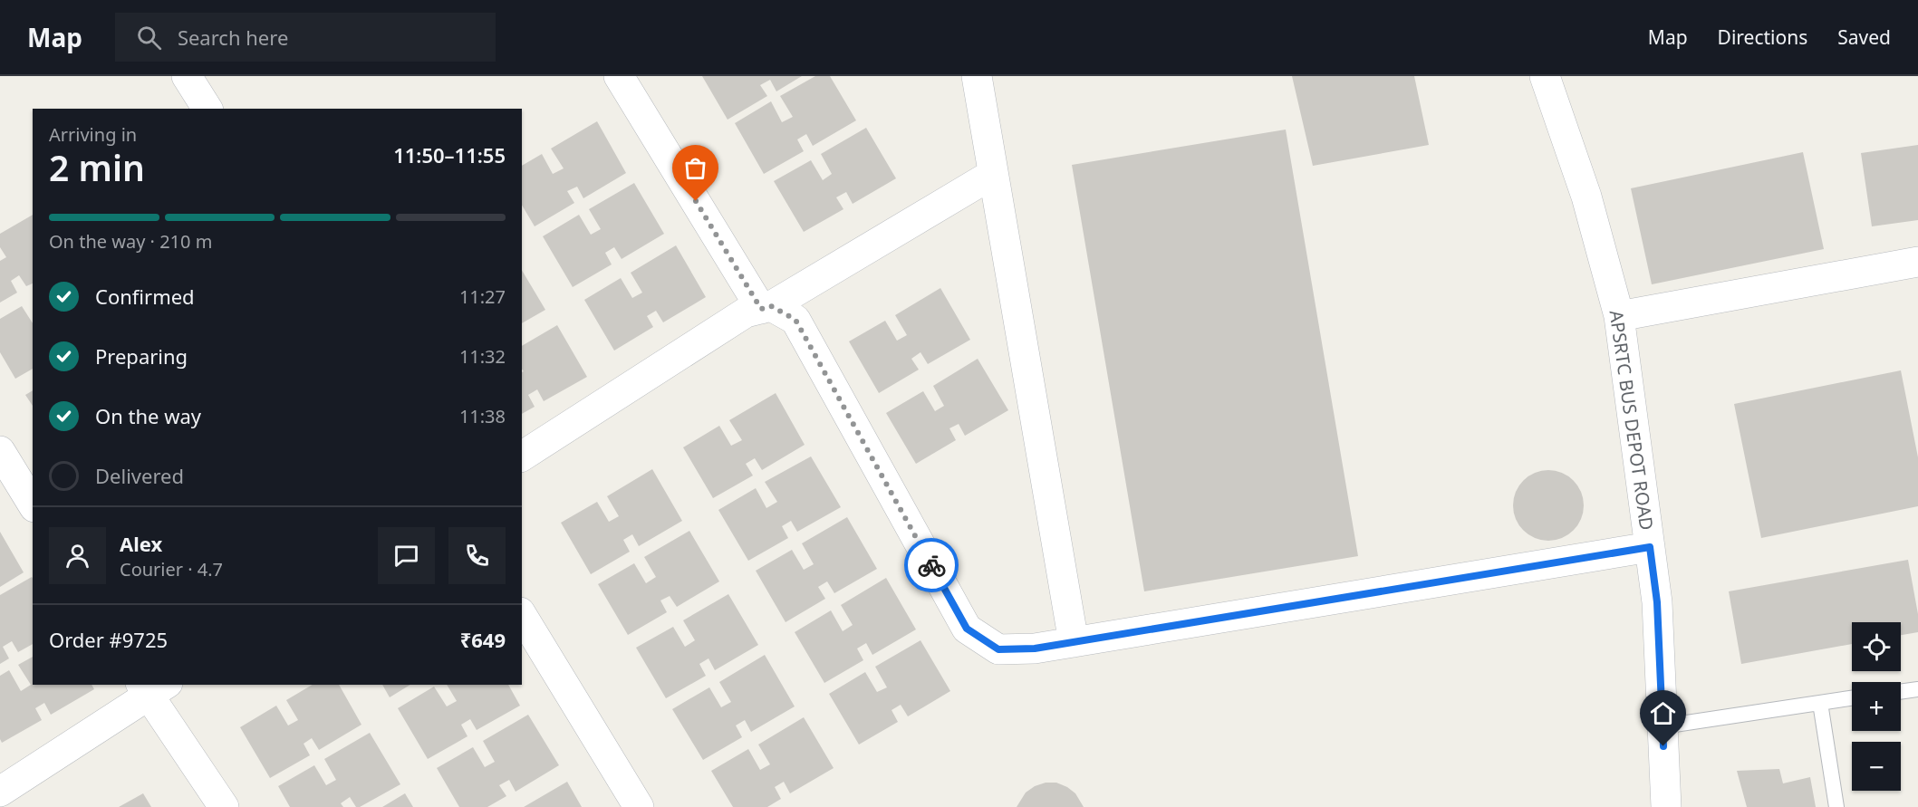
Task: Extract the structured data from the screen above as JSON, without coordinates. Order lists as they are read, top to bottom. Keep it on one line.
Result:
{"streets":{"street":["APSRTC BUS DEPOT ROAD"]},"page":{"header":"Map","search":"Search here","nav":["Map","Directions","Saved"],"heading":["2 min","Arriving in","11:50–11:55"],"panel":["Alex","Courier · 4.7","Order #9725","₹649"],"bar":"On the way · 210 m","list":[["Confirmed","11:27"],["Preparing","11:32"],["On the way","11:38"],"Delivered"],"map_buttons":["+","−"]}}
